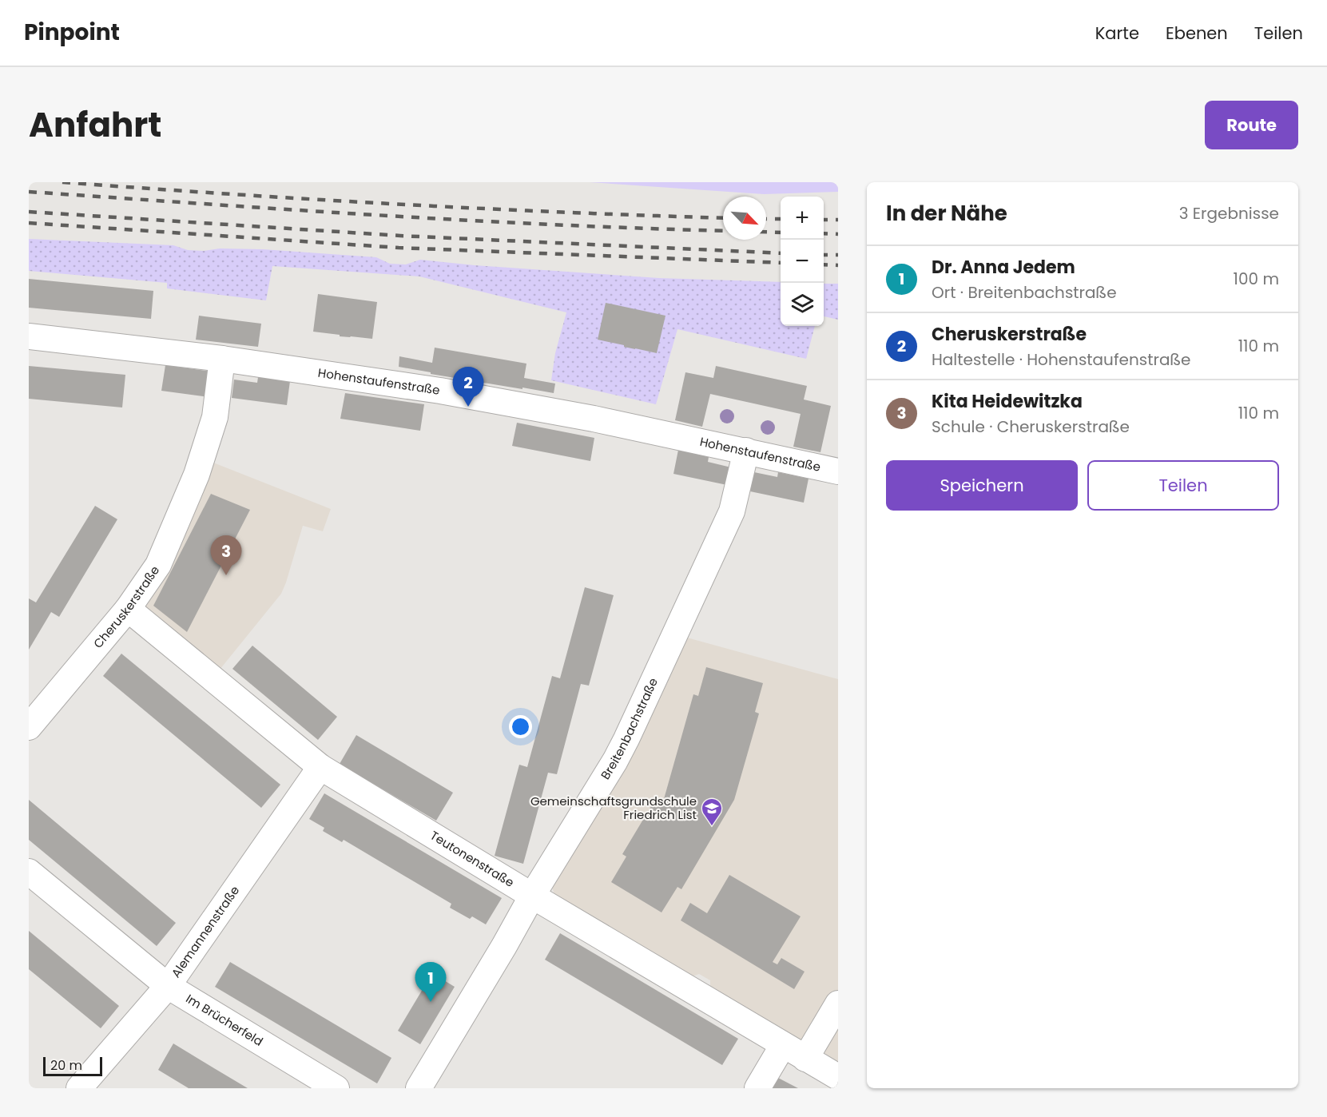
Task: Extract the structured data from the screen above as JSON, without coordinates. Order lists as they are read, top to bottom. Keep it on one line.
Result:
{"streets":{"street":["Hohenstaufenstraße","Cheruskerstraße","Breitenbachstraße","Teutonenstraße","Alemannenstraße","Im Brücherfeld"]},"crossings":[["Hohenstaufenstraße","Cheruskerstraße"],["Hohenstaufenstraße","Breitenbachstraße"],["Cheruskerstraße","Teutonenstraße"],["Breitenbachstraße","Teutonenstraße"],["Teutonenstraße","Alemannenstraße"],["Alemannenstraße","Im Brücherfeld"]],"places":{"school or university":["Gemeinschaftsgrundschule Friedrich List"]},"scale_bar":"20 m","north":"bottom right","page":{"header":"Pinpoint","nav":["Karte","Ebenen","Teilen"],"title":"Anfahrt","buttons":["Route",["Speichern","Teilen"]],"heading":["In der Nähe","3 Ergebnisse"],"map_buttons":["+","−"],"list":[{"mark":"1","name":"Dr. Anna Jedem","note":"Ort · Breitenbachstraße","value":"100 m"},{"mark":"2","name":"Cheruskerstraße","note":"Haltestelle · Hohenstaufenstraße","value":"110 m"},{"mark":"3","name":"Kita Heidewitzka","note":"Schule · Cheruskerstraße","value":"110 m"}],"pins":["2","3","1"],"scale":"20 m"}}
